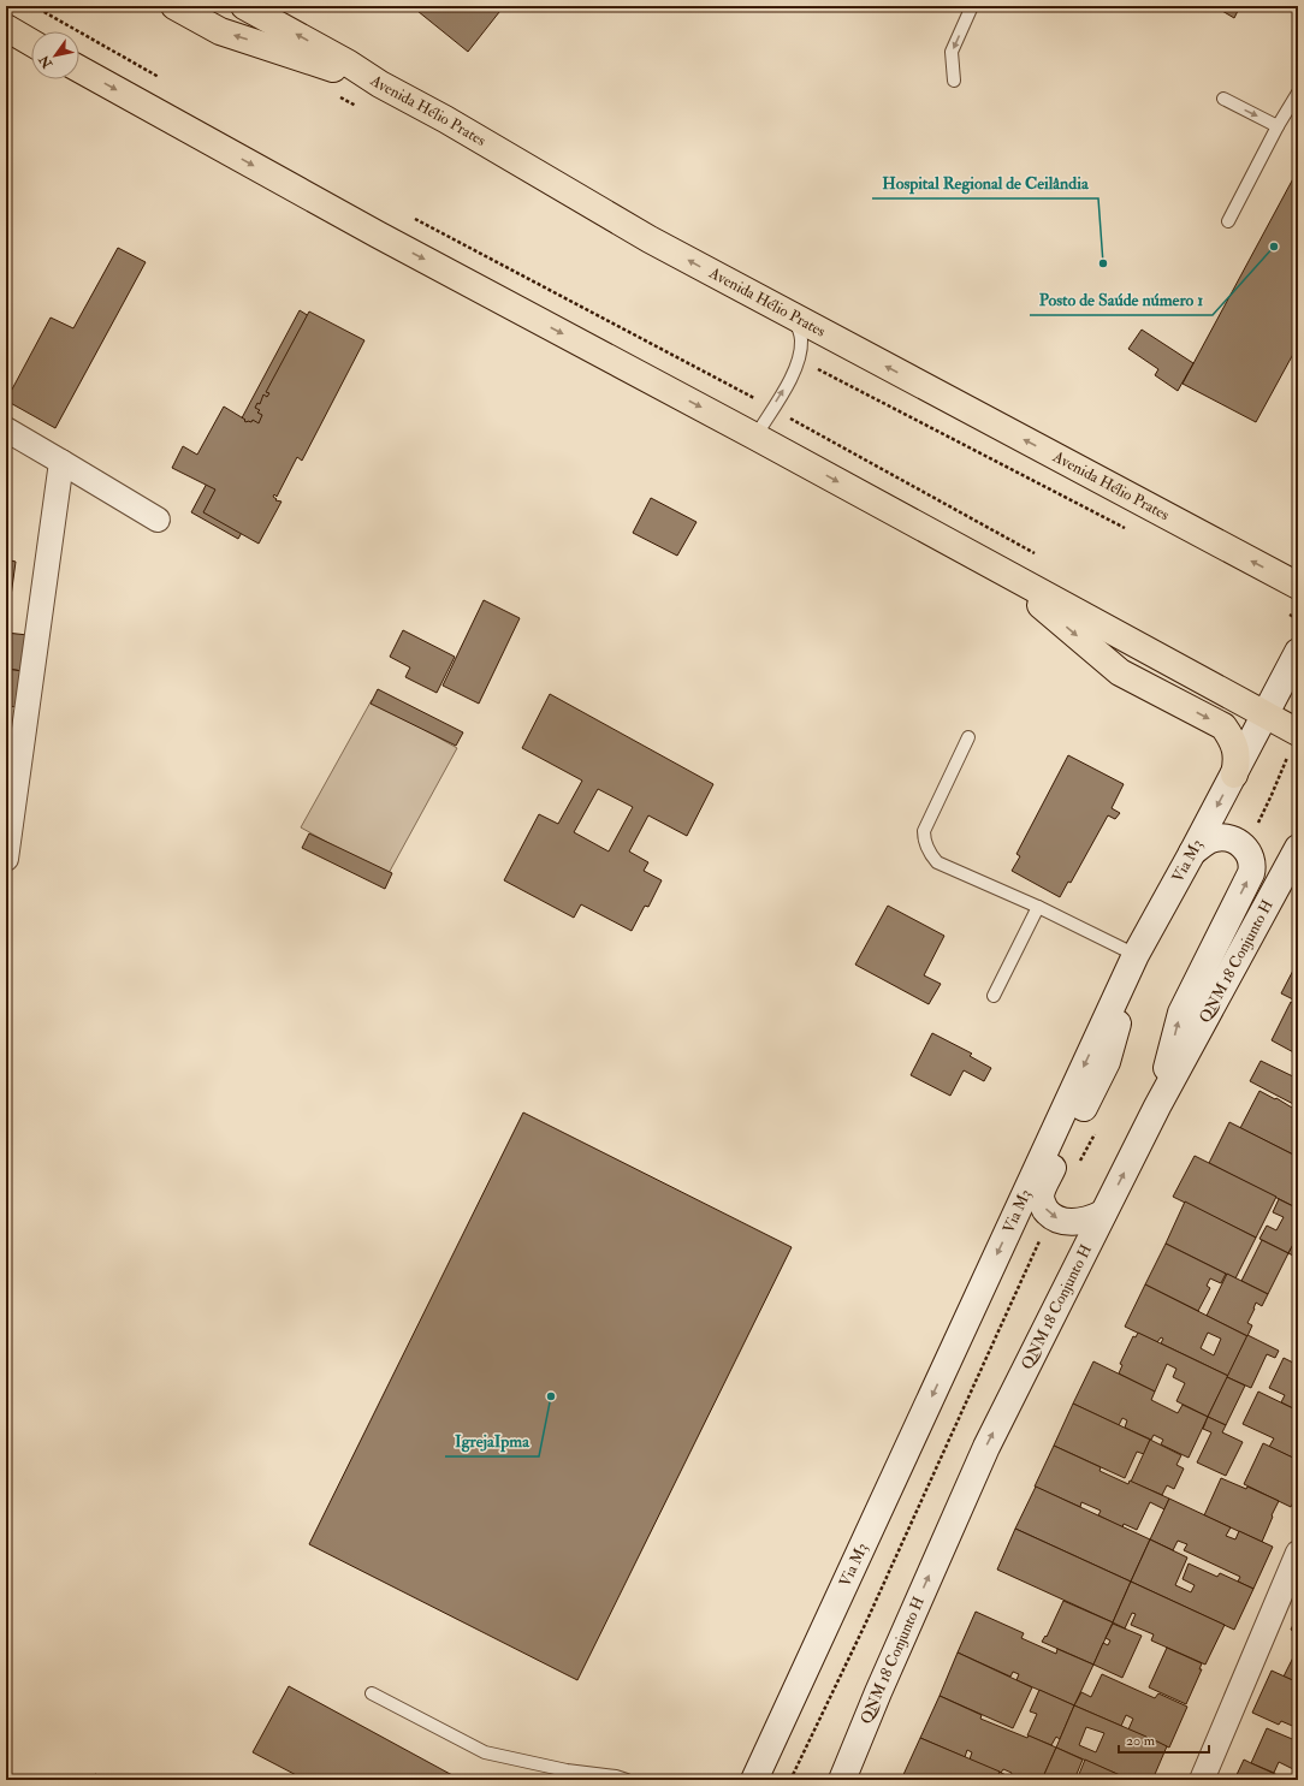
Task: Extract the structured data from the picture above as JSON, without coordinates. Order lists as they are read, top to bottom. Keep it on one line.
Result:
{"streets":{"main road":["Avenida Hélio Prates","Via M3","QNM 18 Conjunto H"]},"one_way":["QNM 18 Conjunto H"],"places":["Posto de Saúde número 1","Hospital Regional de Ceilândia","IgrejaIpma"],"scale_bar":"20 m","north":"bottom left"}
